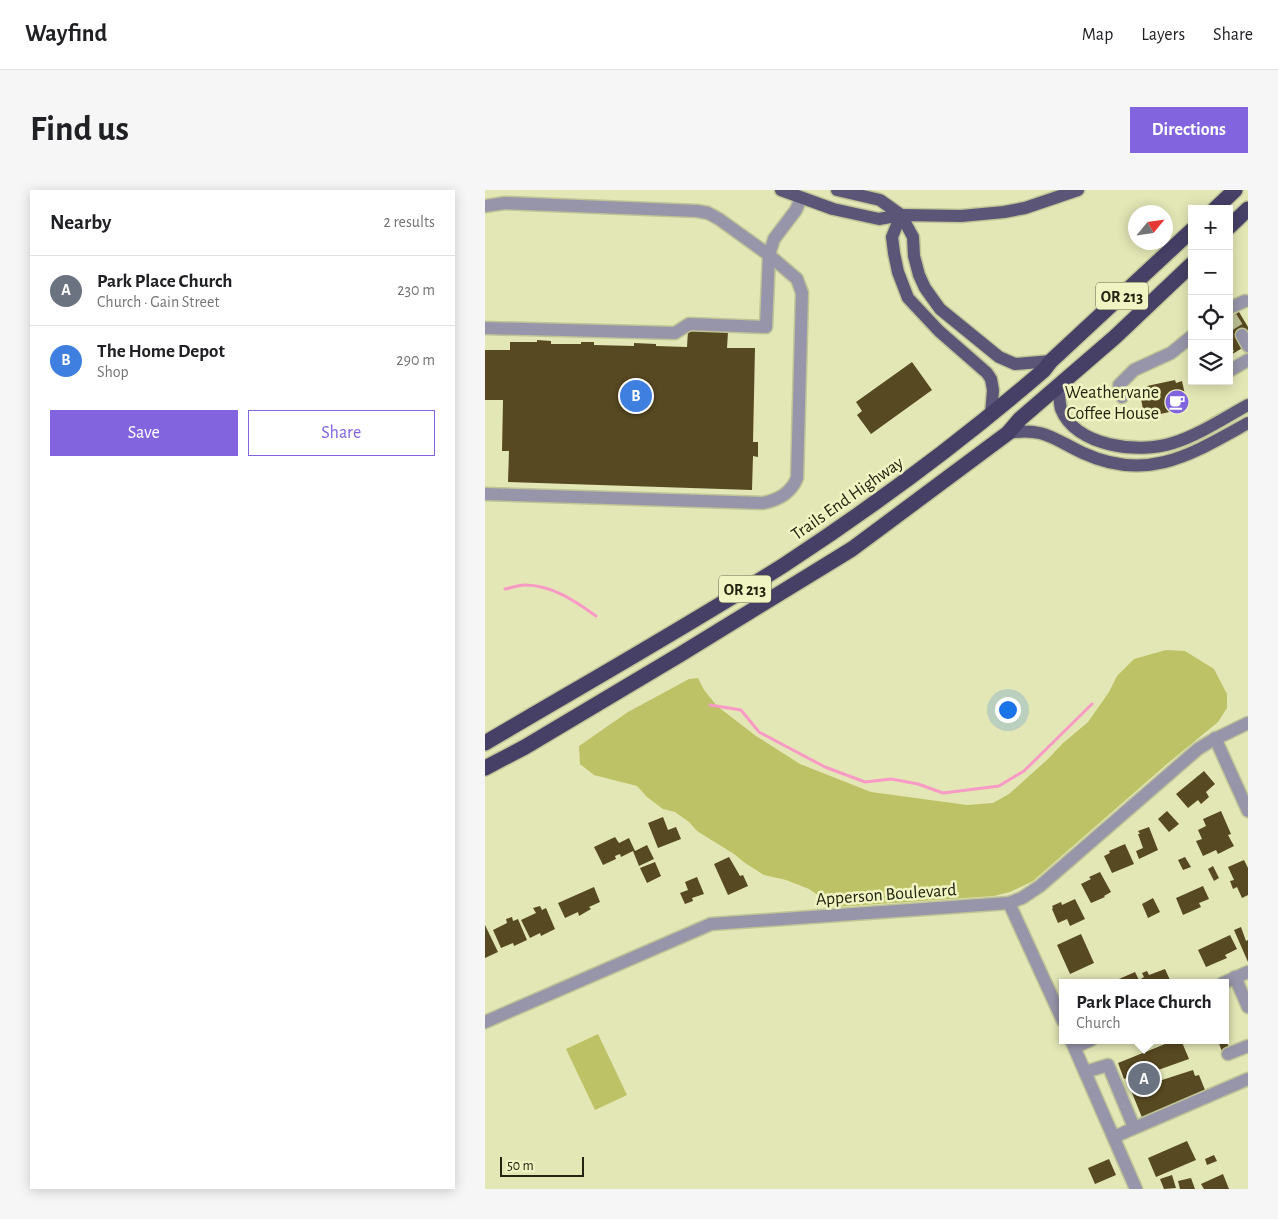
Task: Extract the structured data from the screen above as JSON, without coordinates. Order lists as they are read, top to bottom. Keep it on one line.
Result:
{"streets":{"highway":["OR 213","Trails End Highway"],"street":["Apperson Boulevard"]},"places":{"cafe":["Weathervane Coffee House"]},"scale_bar":"50 m","north":"top right","page":{"header":"Wayfind","nav":["Map","Layers","Share"],"buttons":["Directions",["Save","Share"]],"title":"Find us","heading":["Nearby","2 results"],"map_buttons":["+","−"],"list":[{"mark":"A","name":"Park Place Church","note":"Church · Gain Street","value":"230 m"},{"mark":"B","name":"The Home Depot","note":"Shop","value":"290 m"}],"pins":["B","A"],"popup":["Park Place Church","Church"],"scale":"50 m"}}
